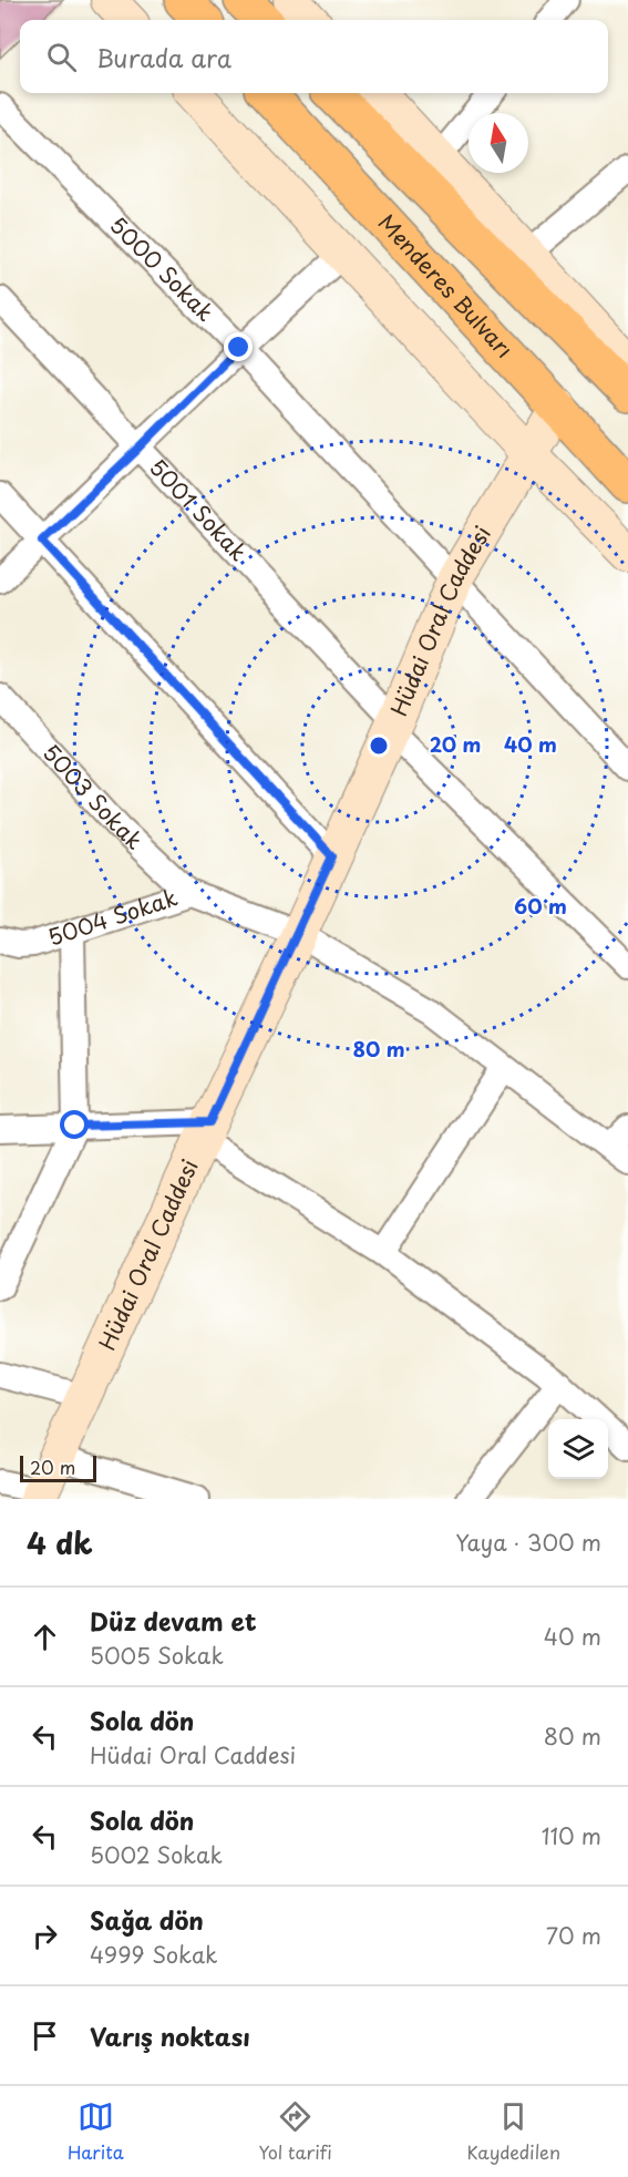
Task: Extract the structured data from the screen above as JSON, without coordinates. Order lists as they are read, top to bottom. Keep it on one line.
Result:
{"streets":{"main road":["Menderes Bulvarı"],"street":["5000 Sokak","5001 Sokak","Hüdai Oral Caddesi","5003 Sokak","5004 Sokak"]},"crossings":[["5000 Sokak","Hüdai Oral Caddesi"],["Menderes Bulvarı","Hüdai Oral Caddesi"],["5001 Sokak","Hüdai Oral Caddesi"],["Hüdai Oral Caddesi","5004 Sokak"],["5003 Sokak","5004 Sokak"]],"scale_bar":"20 m","north":"top","page":{"search":"Burada ara","scale":"20 m","heading":["4 dk","Yaya · 300 m"],"list":[["Düz devam et","5005 Sokak","40 m"],["Sola dön","Hüdai Oral Caddesi","80 m"],["Sola dön","5002 Sokak","110 m"],["Sağa dön","4999 Sokak","70 m"],"Varış noktası"],"nav":["Harita","Yol tarifi","Kaydedilen"]},"rings":["20 m","40 m","60 m","80 m"]}
